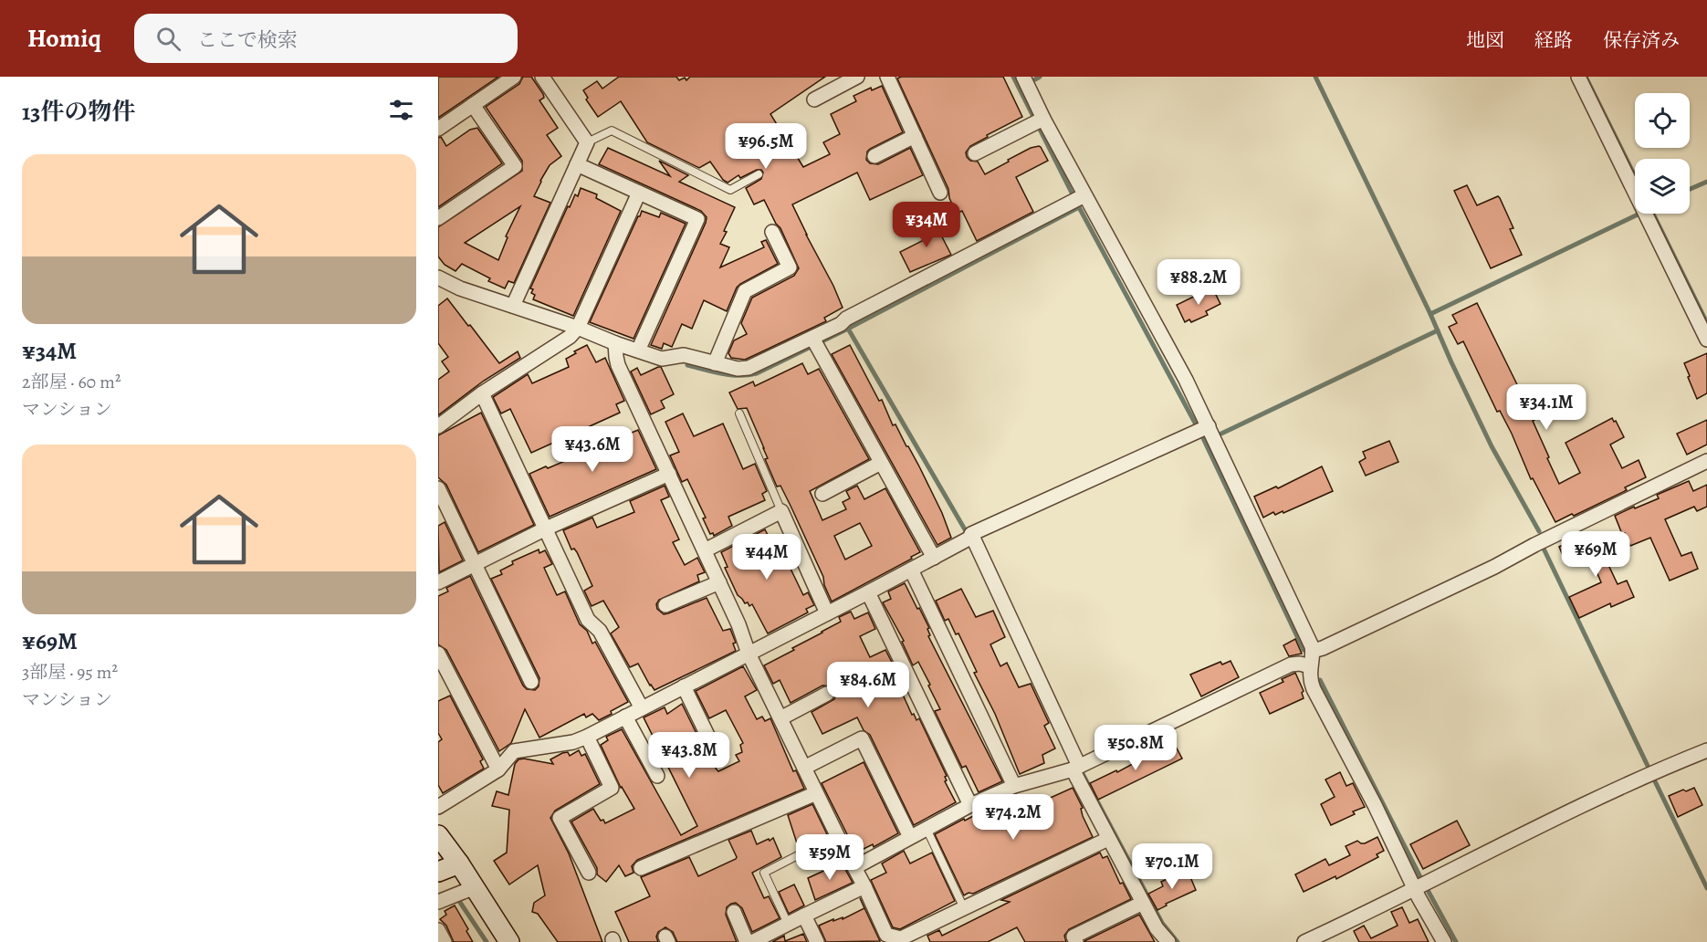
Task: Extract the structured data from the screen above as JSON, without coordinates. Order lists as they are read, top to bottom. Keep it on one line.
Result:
{"page":{"header":"Homiq","search":"ここで検索","nav":["地図","経路","保存済み"],"heading":"13件の物件","price":["¥96.5M","¥34M","¥88.2M","¥34.1M","¥43.6M","¥69M","¥44M","¥84.6M","¥50.8M","¥43.8M","¥74.2M","¥59M","¥70.1M"],"list":[{"name":"¥34M","note":"2部屋 · 60 m² · マンション"},{"name":"¥69M","note":"3部屋 · 95 m² · マンション"}]}}
